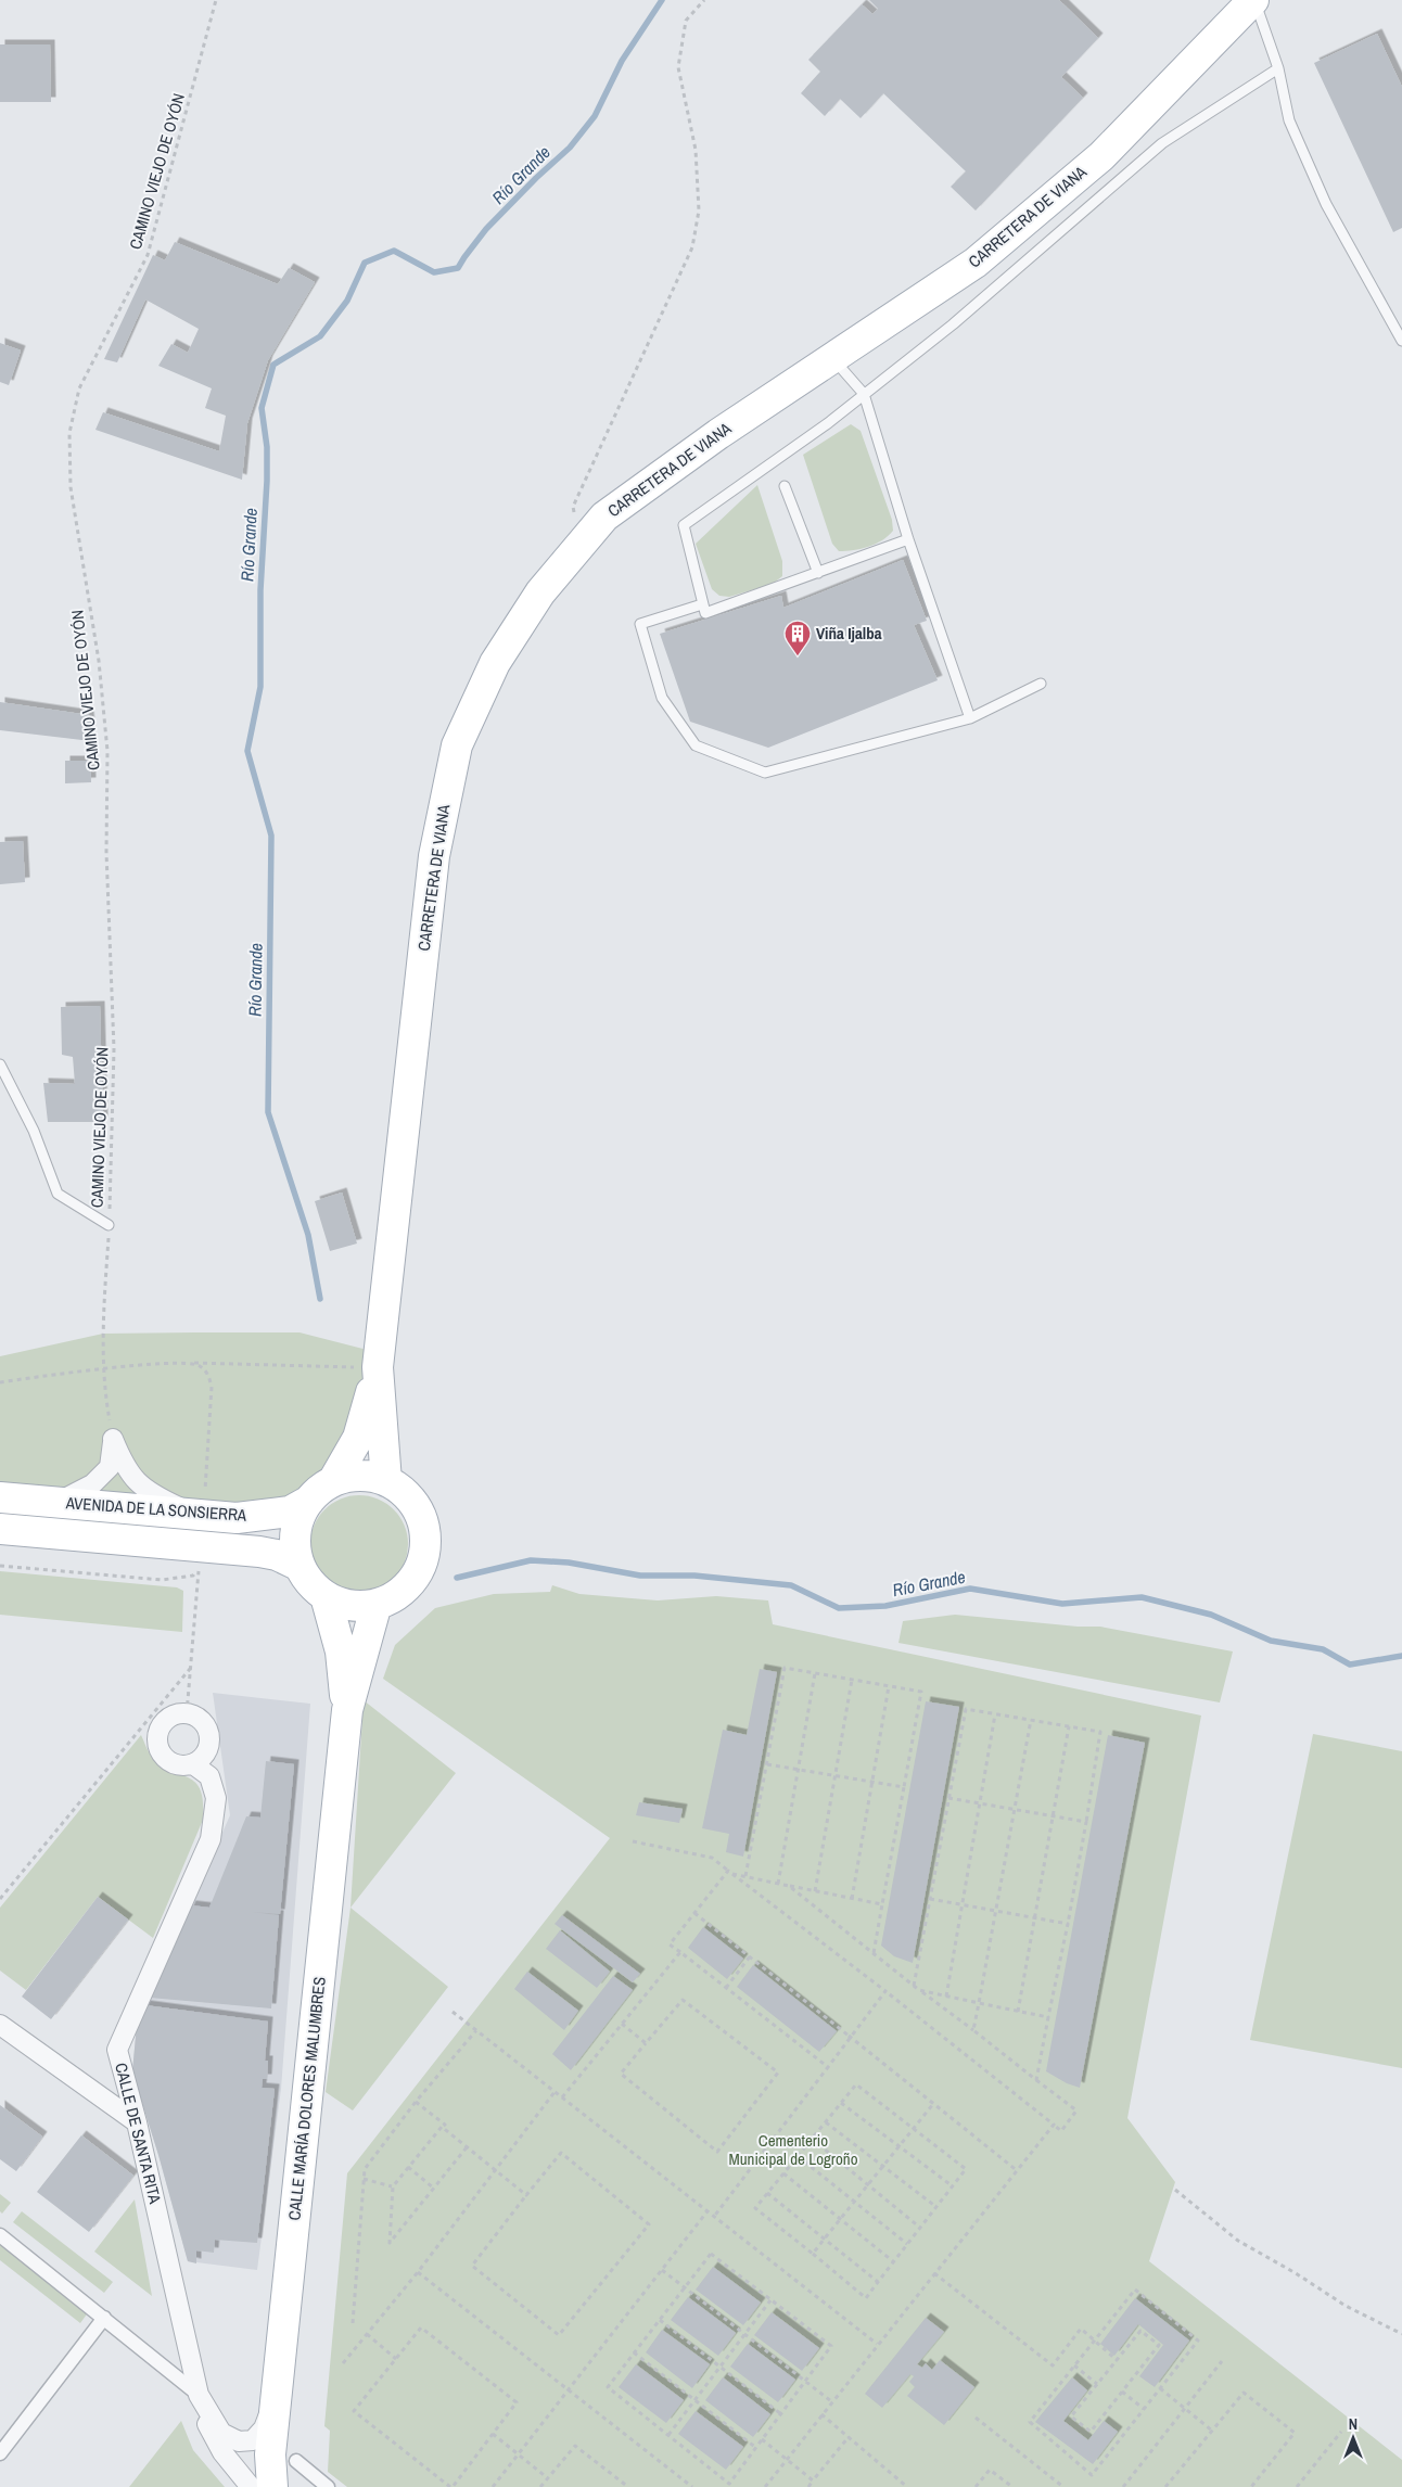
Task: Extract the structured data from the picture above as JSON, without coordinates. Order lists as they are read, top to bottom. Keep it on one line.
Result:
{"streets":{"main road":["CARRETERA DE VIANA","AVENIDA DE LA SONSIERRA","CALLE MARÍA DOLORES MALUMBRES"],"street":["CALLE DE SANTA RITA"],"path":["CAMINO VIEJO DE OYÓN"]},"crossings":[["CARRETERA DE VIANA","AVENIDA DE LA SONSIERRA"],["CARRETERA DE VIANA","CALLE MARÍA DOLORES MALUMBRES"],["AVENIDA DE LA SONSIERRA","CALLE MARÍA DOLORES MALUMBRES"],["CALLE MARÍA DOLORES MALUMBRES","CALLE DE SANTA RITA"]],"water":["Río Grande"],"parks":["Cementerio Municipal de Logroño"],"places":{"building":["Viña Ijalba"]},"north":"top"}
